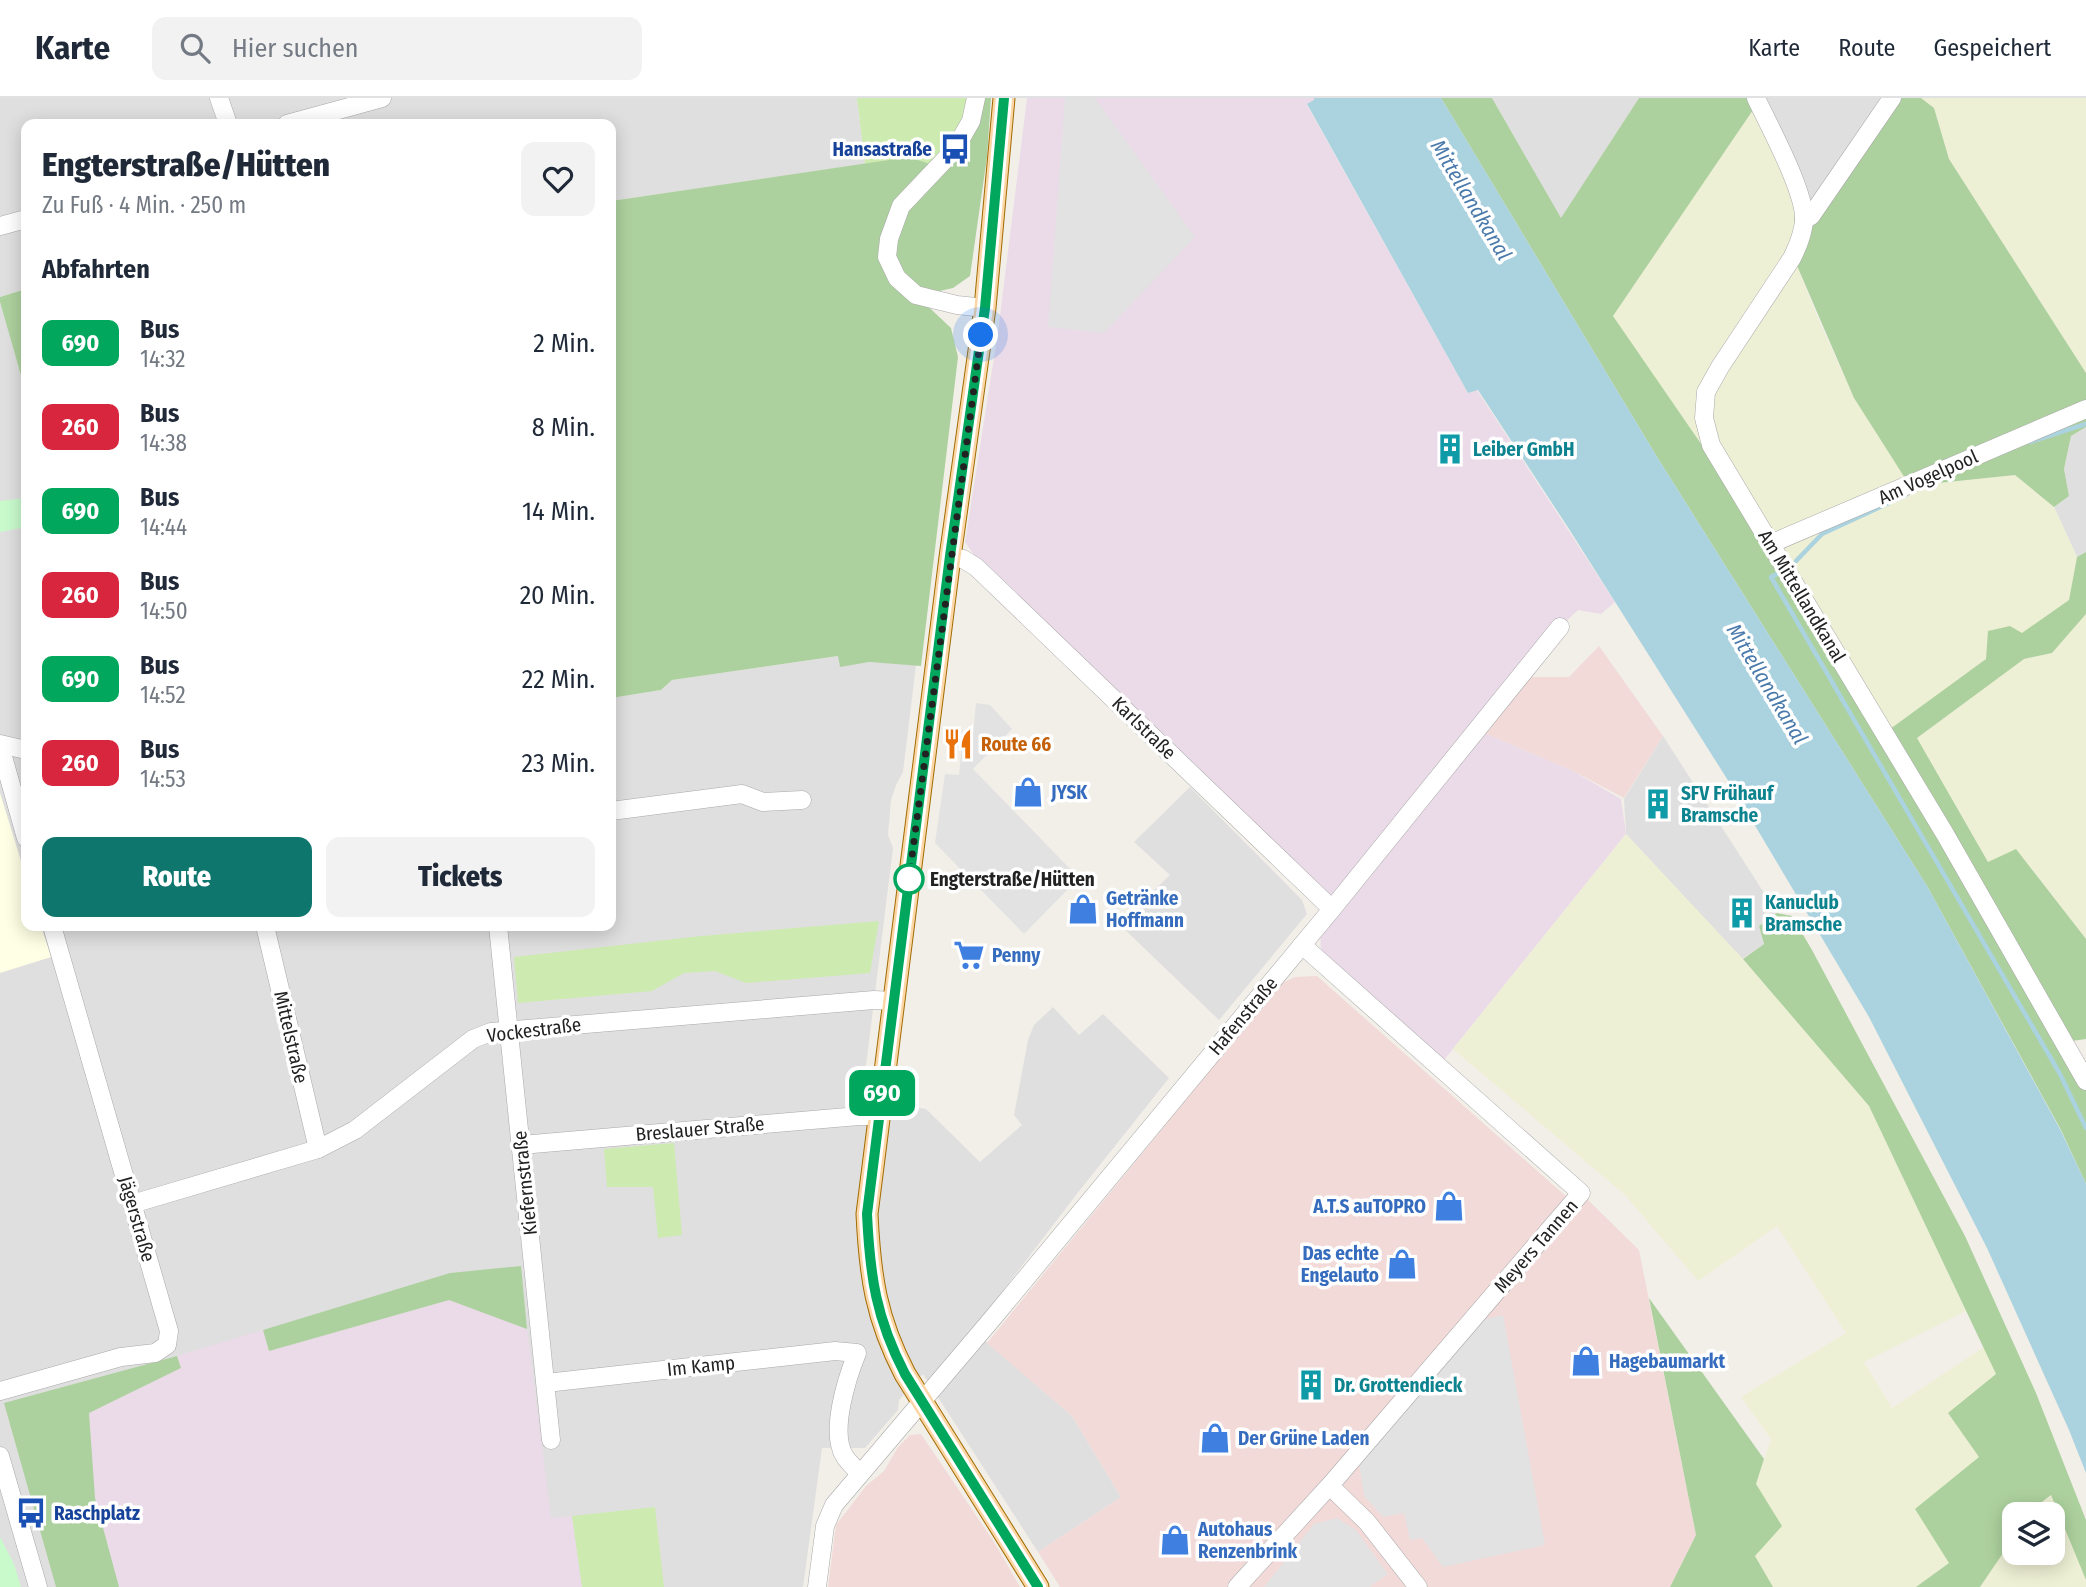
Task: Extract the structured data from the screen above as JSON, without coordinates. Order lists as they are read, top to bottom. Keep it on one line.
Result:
{"streets":{"street":["Am Vogelpool","Am Mittellandkanal","Karlstraße","Hafenstraße","Vockestraße","Mittelstraße","Breslauer Straße","Kiefernstraße","Jägerstraße","Meyers Tannen","Im Kamp"]},"crossings":[["Am Vogelpool","Am Mittellandkanal"],["Karlstraße","Hafenstraße"],["Hafenstraße","Meyers Tannen"],["Hafenstraße","Im Kamp"],["Vockestraße","Mittelstraße"],["Vockestraße","Kiefernstraße"],["Vockestraße","Jägerstraße"],["Breslauer Straße","Kiefernstraße"],["Kiefernstraße","Im Kamp"]],"water":["Mittellandkanal"],"places":{"bus stop":["Hansastraße","Raschplatz"],"building":["Leiber GmbH","SFV Frühauf Bramsche","Kanuclub Bramsche","Dr. Grottendieck"],"restaurant":["Route 66"],"shop":["JYSK","Getränke Hoffmann","A.T.S auTOPRO","Das echte Engelauto","Hagebaumarkt","Der Grüne Laden","Autohaus Renzenbrink"],"other":["Engterstraße/Hütten"],"supermarket":["Penny"]},"lines":["bus line 690"],"page":{"header":"Karte","search":"Hier suchen","nav":["Karte","Route","Gespeichert"],"on_map":"690","heading":[["Engterstraße/Hütten","Zu Fuß · 4 Min. · 250 m"],"Abfahrten"],"list":[{"mark":"690","name":"Bus","note":"14:32","value":"2 Min."},{"mark":"260","name":"Bus","note":"14:38","value":"8 Min."},{"mark":"690","name":"Bus","note":"14:44","value":"14 Min."},{"mark":"260","name":"Bus","note":"14:50","value":"20 Min."},{"mark":"690","name":"Bus","note":"14:52","value":"22 Min."},{"mark":"260","name":"Bus","note":"14:53","value":"23 Min."}],"buttons":["Route","Tickets"]}}
